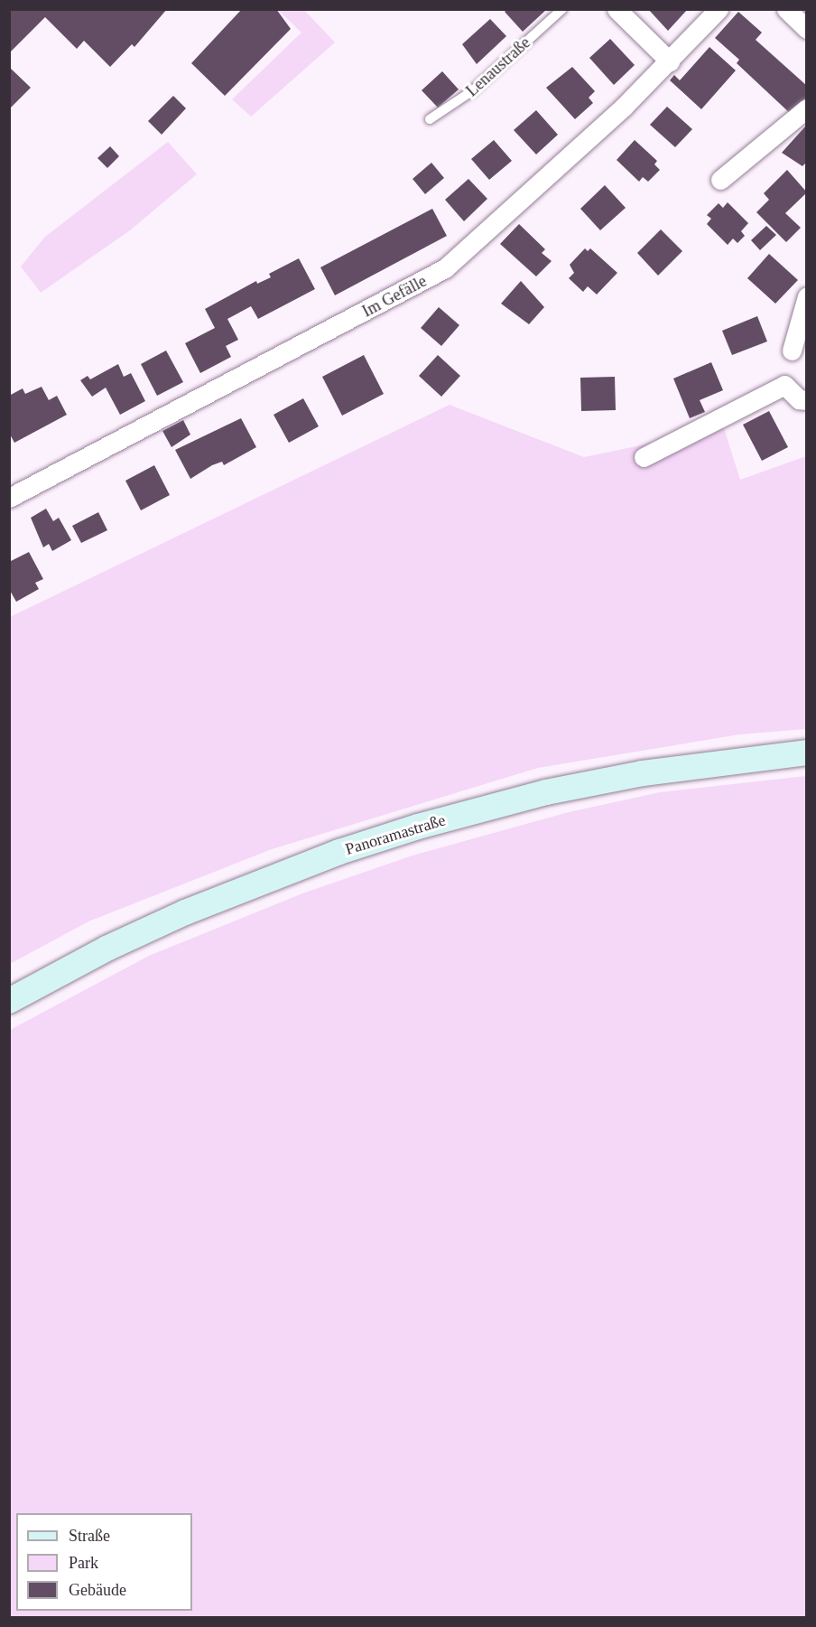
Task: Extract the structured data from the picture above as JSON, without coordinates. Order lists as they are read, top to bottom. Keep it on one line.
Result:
{"streets":{"main road":["Panoramastraße"],"street":["Im Gefälle"],"lane":["Lenaustraße"]},"legend":["Straße","Park","Gebäude"]}
